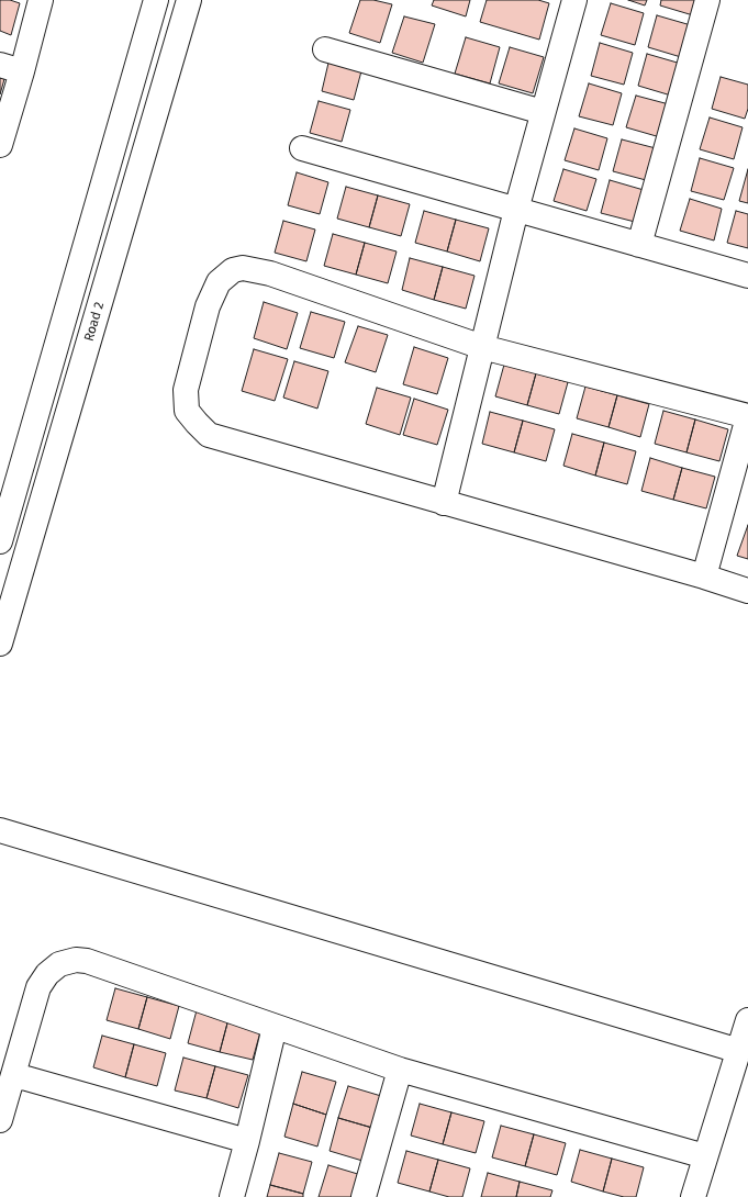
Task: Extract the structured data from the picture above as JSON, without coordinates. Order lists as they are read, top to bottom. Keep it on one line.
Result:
{"streets":{"street":["Road 2"]}}
